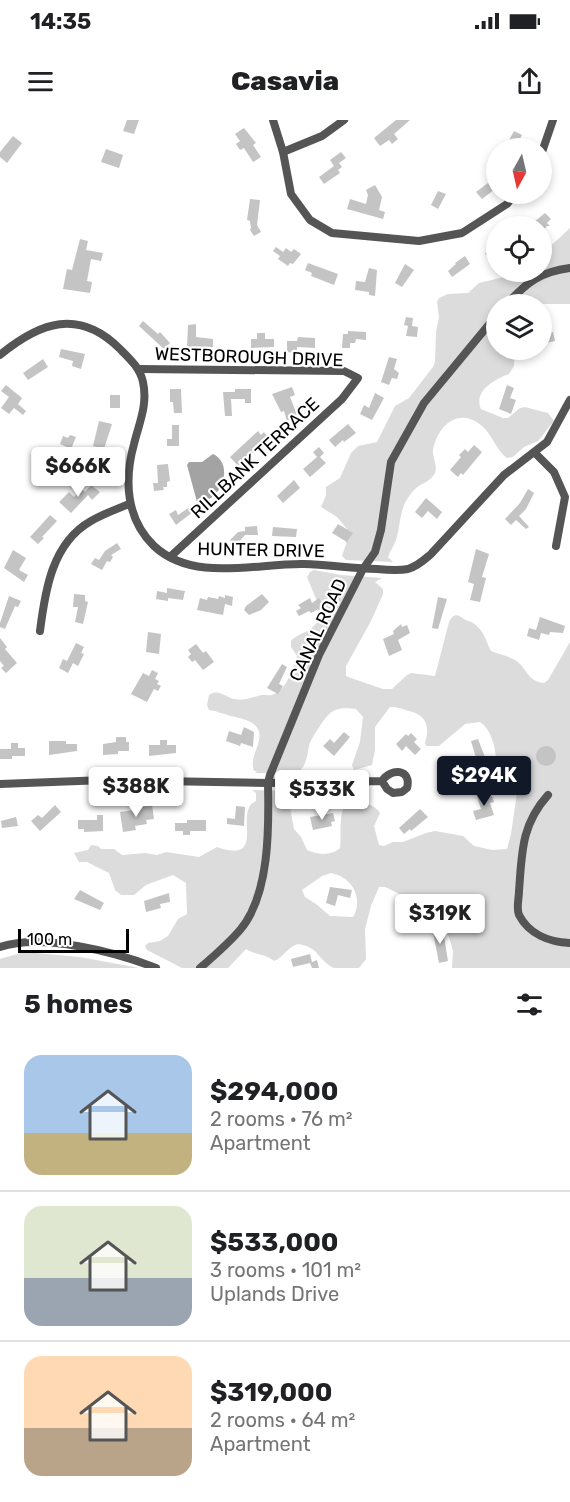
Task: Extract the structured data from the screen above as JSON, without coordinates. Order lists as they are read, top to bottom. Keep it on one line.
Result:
{"streets":{"street":["WESTBOROUGH DRIVE","RILLBANK TERRACE","HUNTER DRIVE","CANAL ROAD"]},"crossings":[["WESTBOROUGH DRIVE","RILLBANK TERRACE"],["WESTBOROUGH DRIVE","HUNTER DRIVE"],["RILLBANK TERRACE","HUNTER DRIVE"],["HUNTER DRIVE","CANAL ROAD"]],"scale_bar":"100 m","north":"bottom","page":{"status":"14:35","header":"Casavia","price":["$666K","$294K","$388K","$533K","$319K"],"scale":"100 m","heading":"5 homes","list":[{"name":"$294,000","note":"2 rooms · 76 m² · Apartment"},{"name":"$533,000","note":"3 rooms · 101 m² · Uplands Drive"},{"name":"$319,000","note":"2 rooms · 64 m² · Apartment"}]}}
